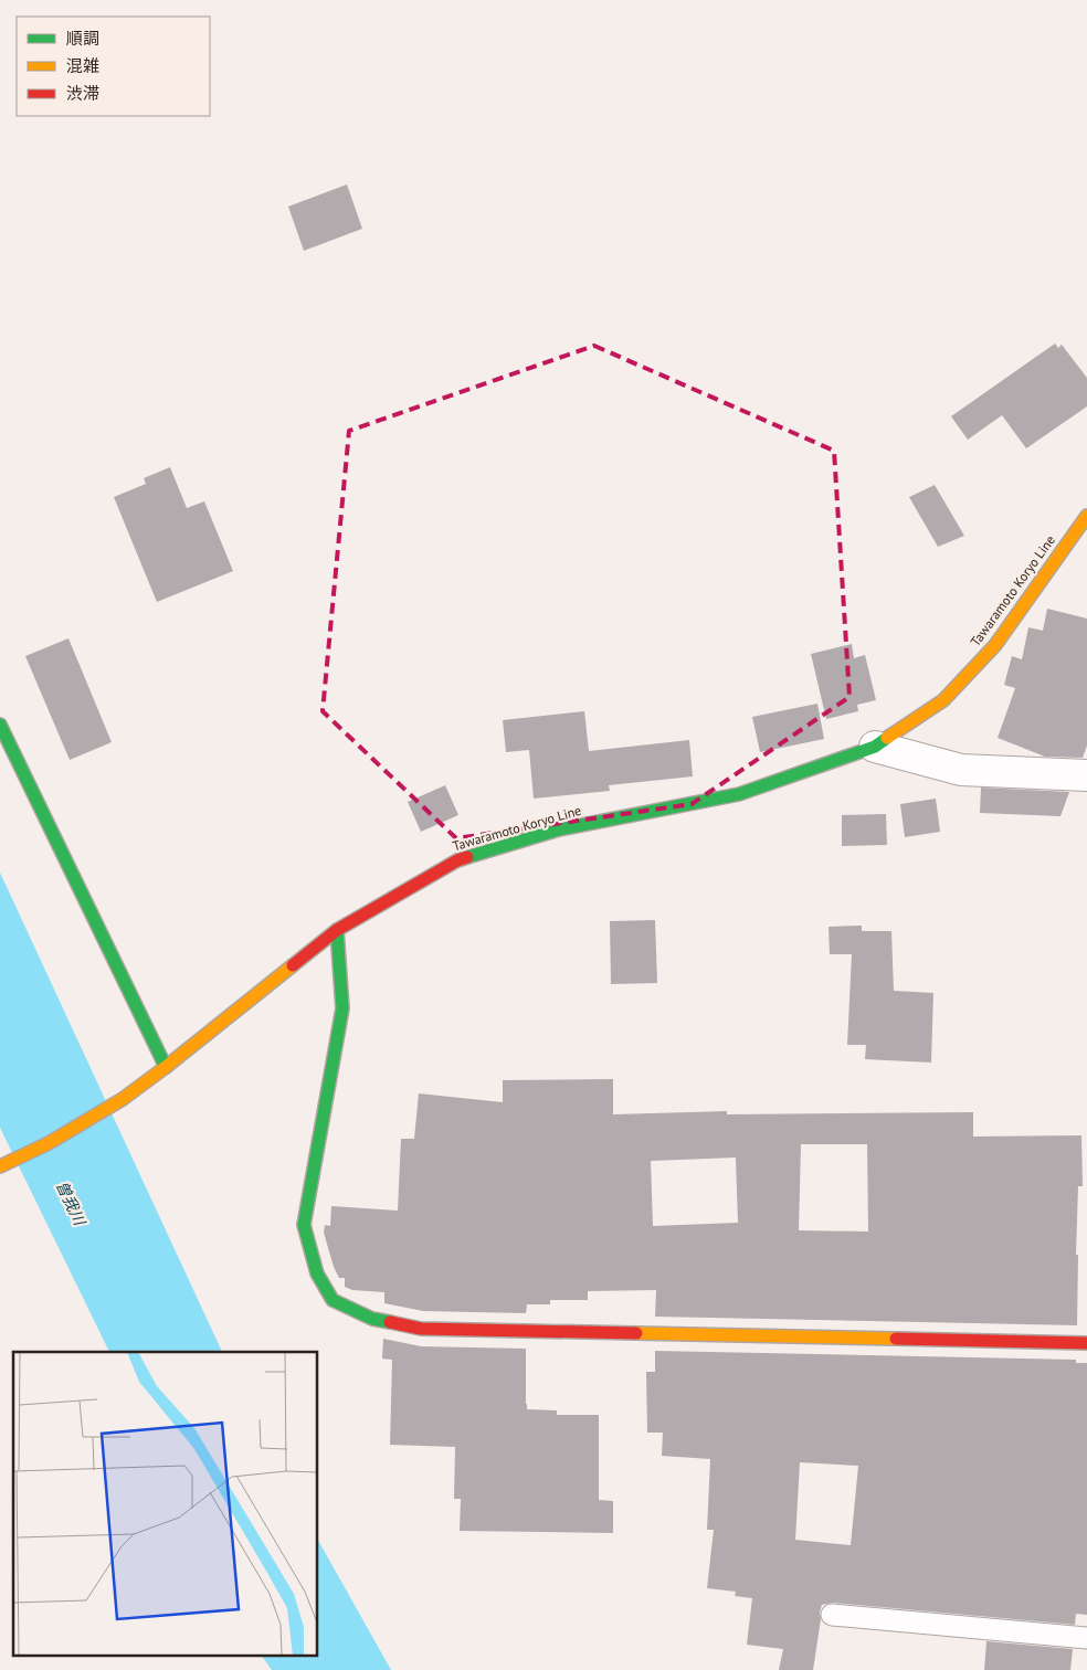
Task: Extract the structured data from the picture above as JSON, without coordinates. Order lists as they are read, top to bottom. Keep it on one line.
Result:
{"streets":{"street":["Tawaramoto Koryo Line"]},"water":["曽我川"],"legend":["順調","混雑","渋滞"]}
